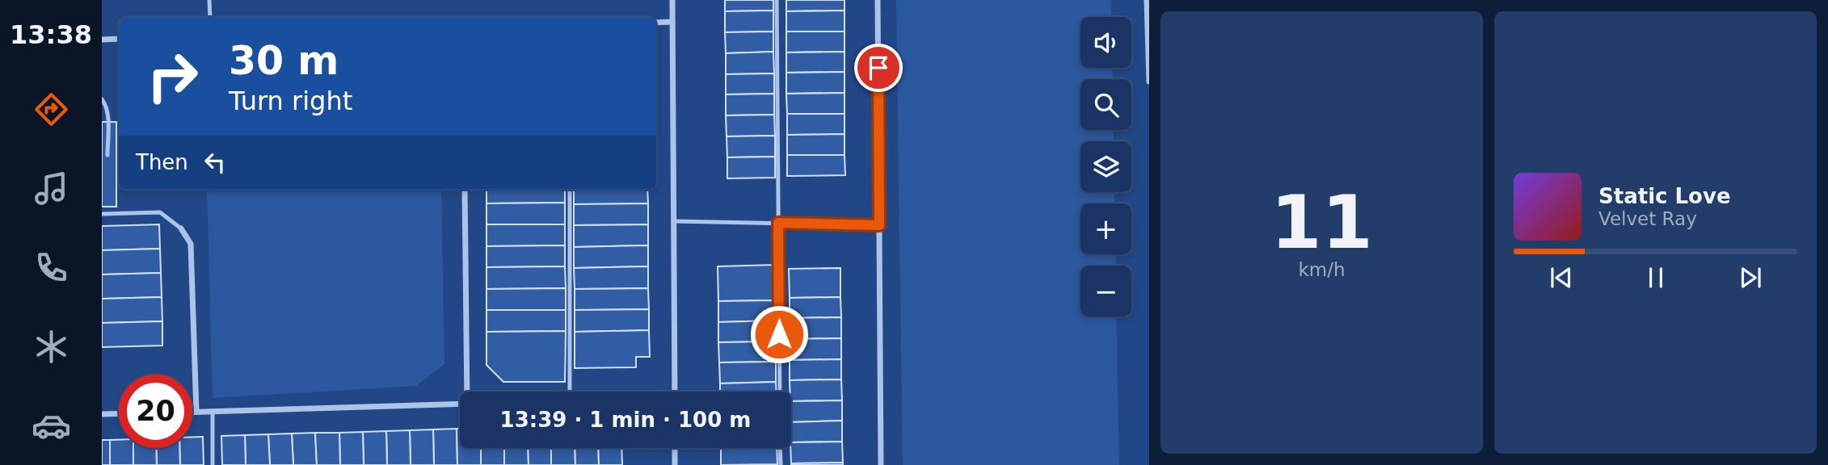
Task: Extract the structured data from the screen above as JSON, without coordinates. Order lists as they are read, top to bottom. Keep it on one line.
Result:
{"page":{"tabs":"13:38","tile":["11","km/h"],"map_buttons":["+","−"],"turn":["30 m","Turn right"],"then":"Then","song":["Static Love","Velvet Ray"],"limit":"20","trip":"13:39 · 1 min · 100 m"}}
